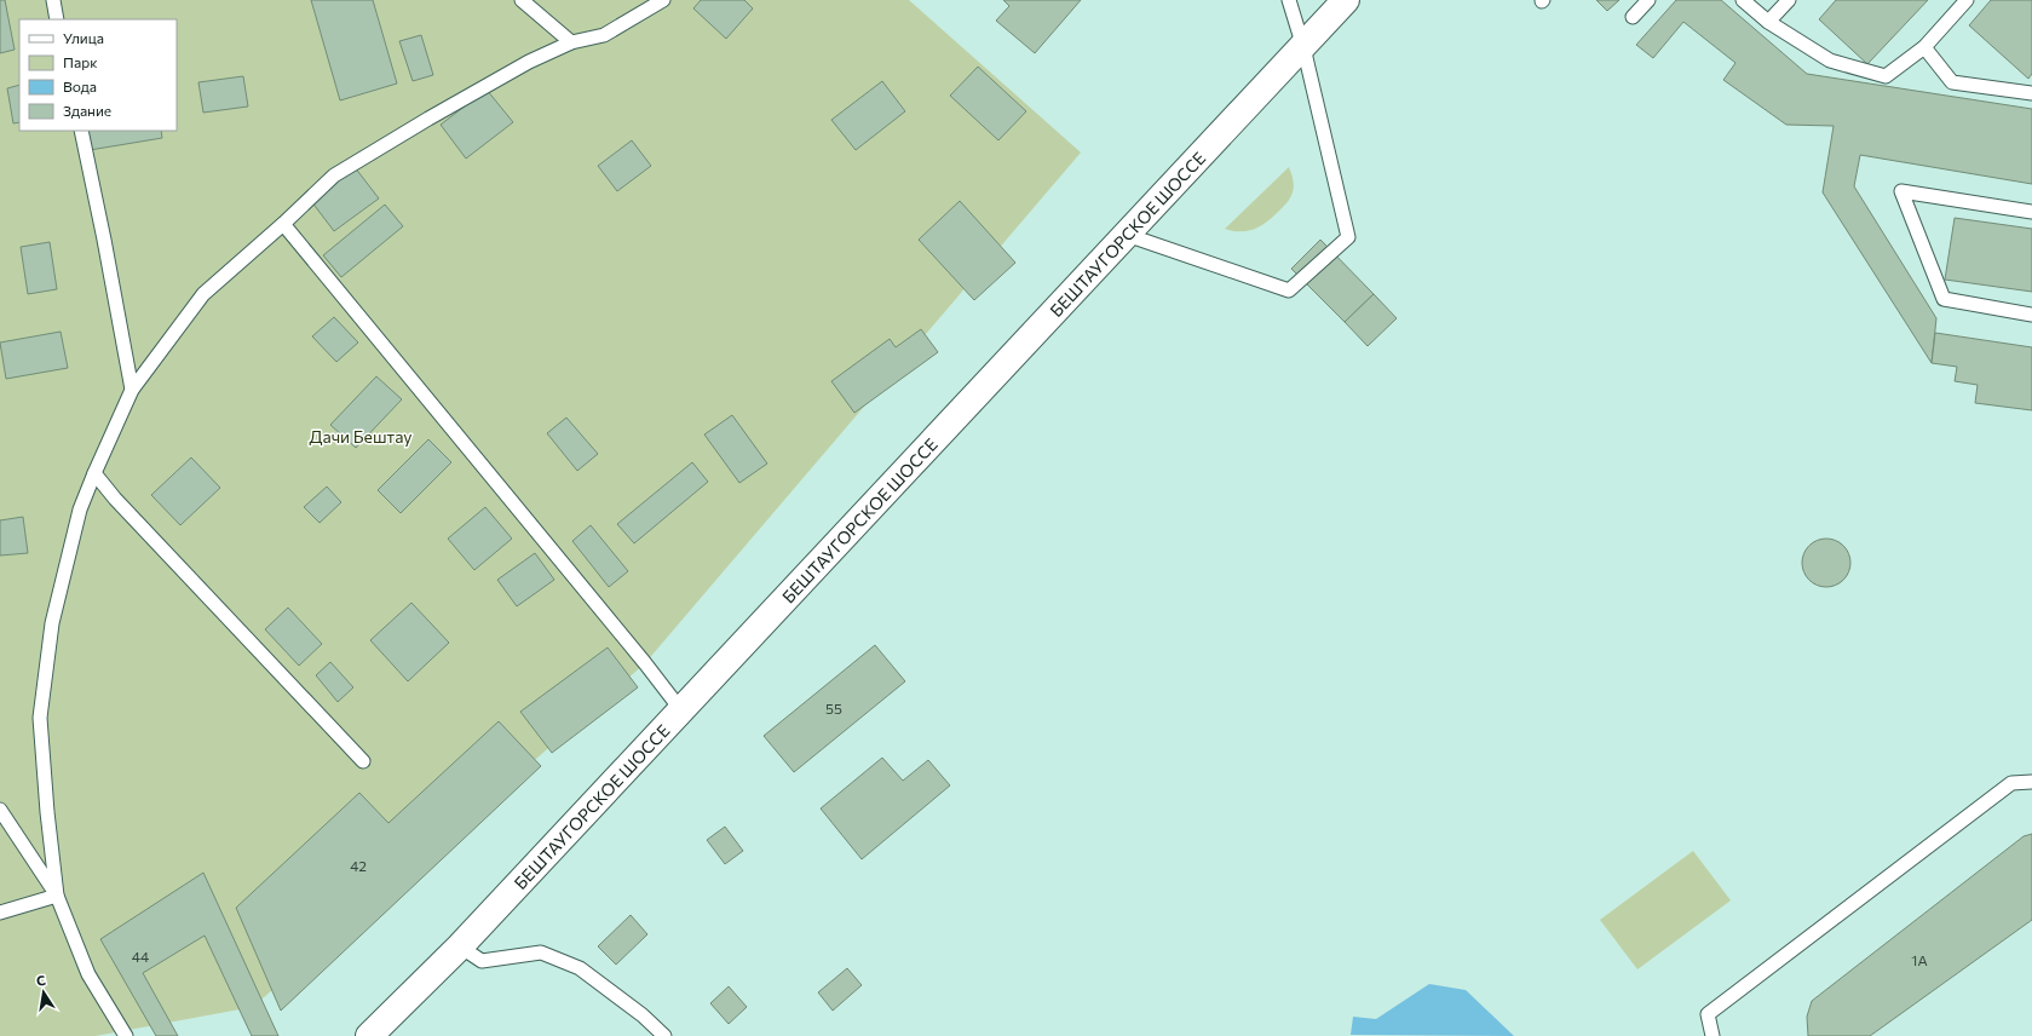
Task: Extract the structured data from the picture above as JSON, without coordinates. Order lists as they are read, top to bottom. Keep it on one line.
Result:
{"streets":{"main road":["БЕШТАУГОРСКОЕ ШОССЕ"]},"parks":["Дачи Бештау"],"house_numbers":["55","42","44","1А"],"legend":["Улица","Парк","Вода","Здание"],"north":"top"}
